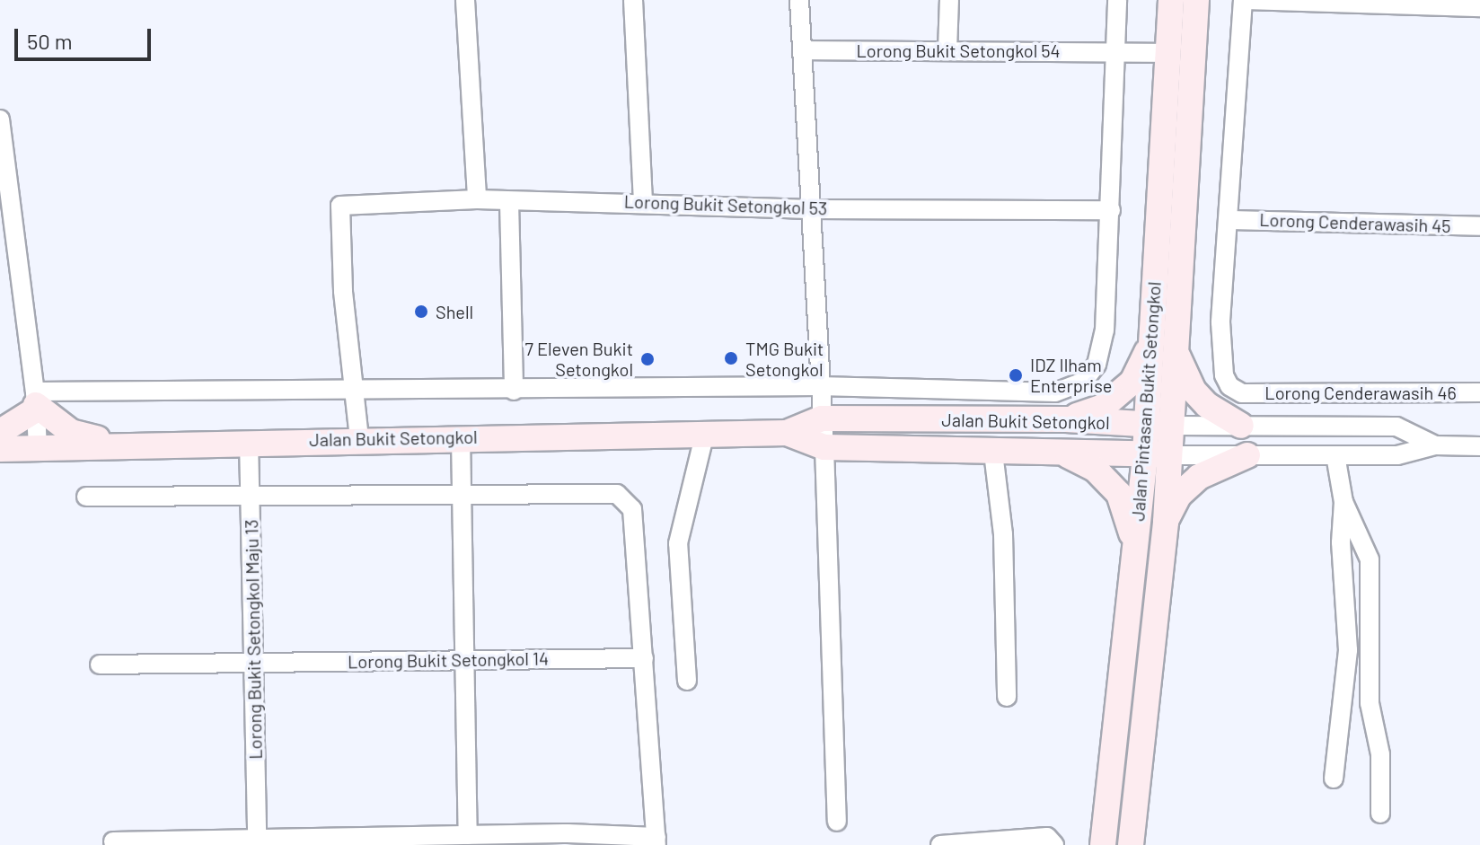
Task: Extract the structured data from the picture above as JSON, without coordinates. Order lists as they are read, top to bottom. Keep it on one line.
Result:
{"streets":{"main road":["Jalan Pintasan Bukit Setongkol","Jalan Bukit Setongkol"],"street":["Lorong Bukit Setongkol 54","Lorong Bukit Setongkol 53","Lorong Cenderawasih 45","Lorong Cenderawasih 46","Lorong Bukit Setongkol Maju 13","Lorong Bukit Setongkol 14"]},"crossings":[["Lorong Bukit Setongkol 54","Jalan Pintasan Bukit Setongkol"],["Lorong Cenderawasih 45","Lorong Cenderawasih 46"],["Jalan Pintasan Bukit Setongkol","Jalan Bukit Setongkol"],["Jalan Bukit Setongkol","Lorong Bukit Setongkol Maju 13"],["Lorong Bukit Setongkol Maju 13","Lorong Bukit Setongkol 14"]],"places":["Shell","TMG Bukit Setongkol","7 Eleven Bukit Setongkol","IDZ Ilham Enterprise"],"scale_bar":"50 m"}
